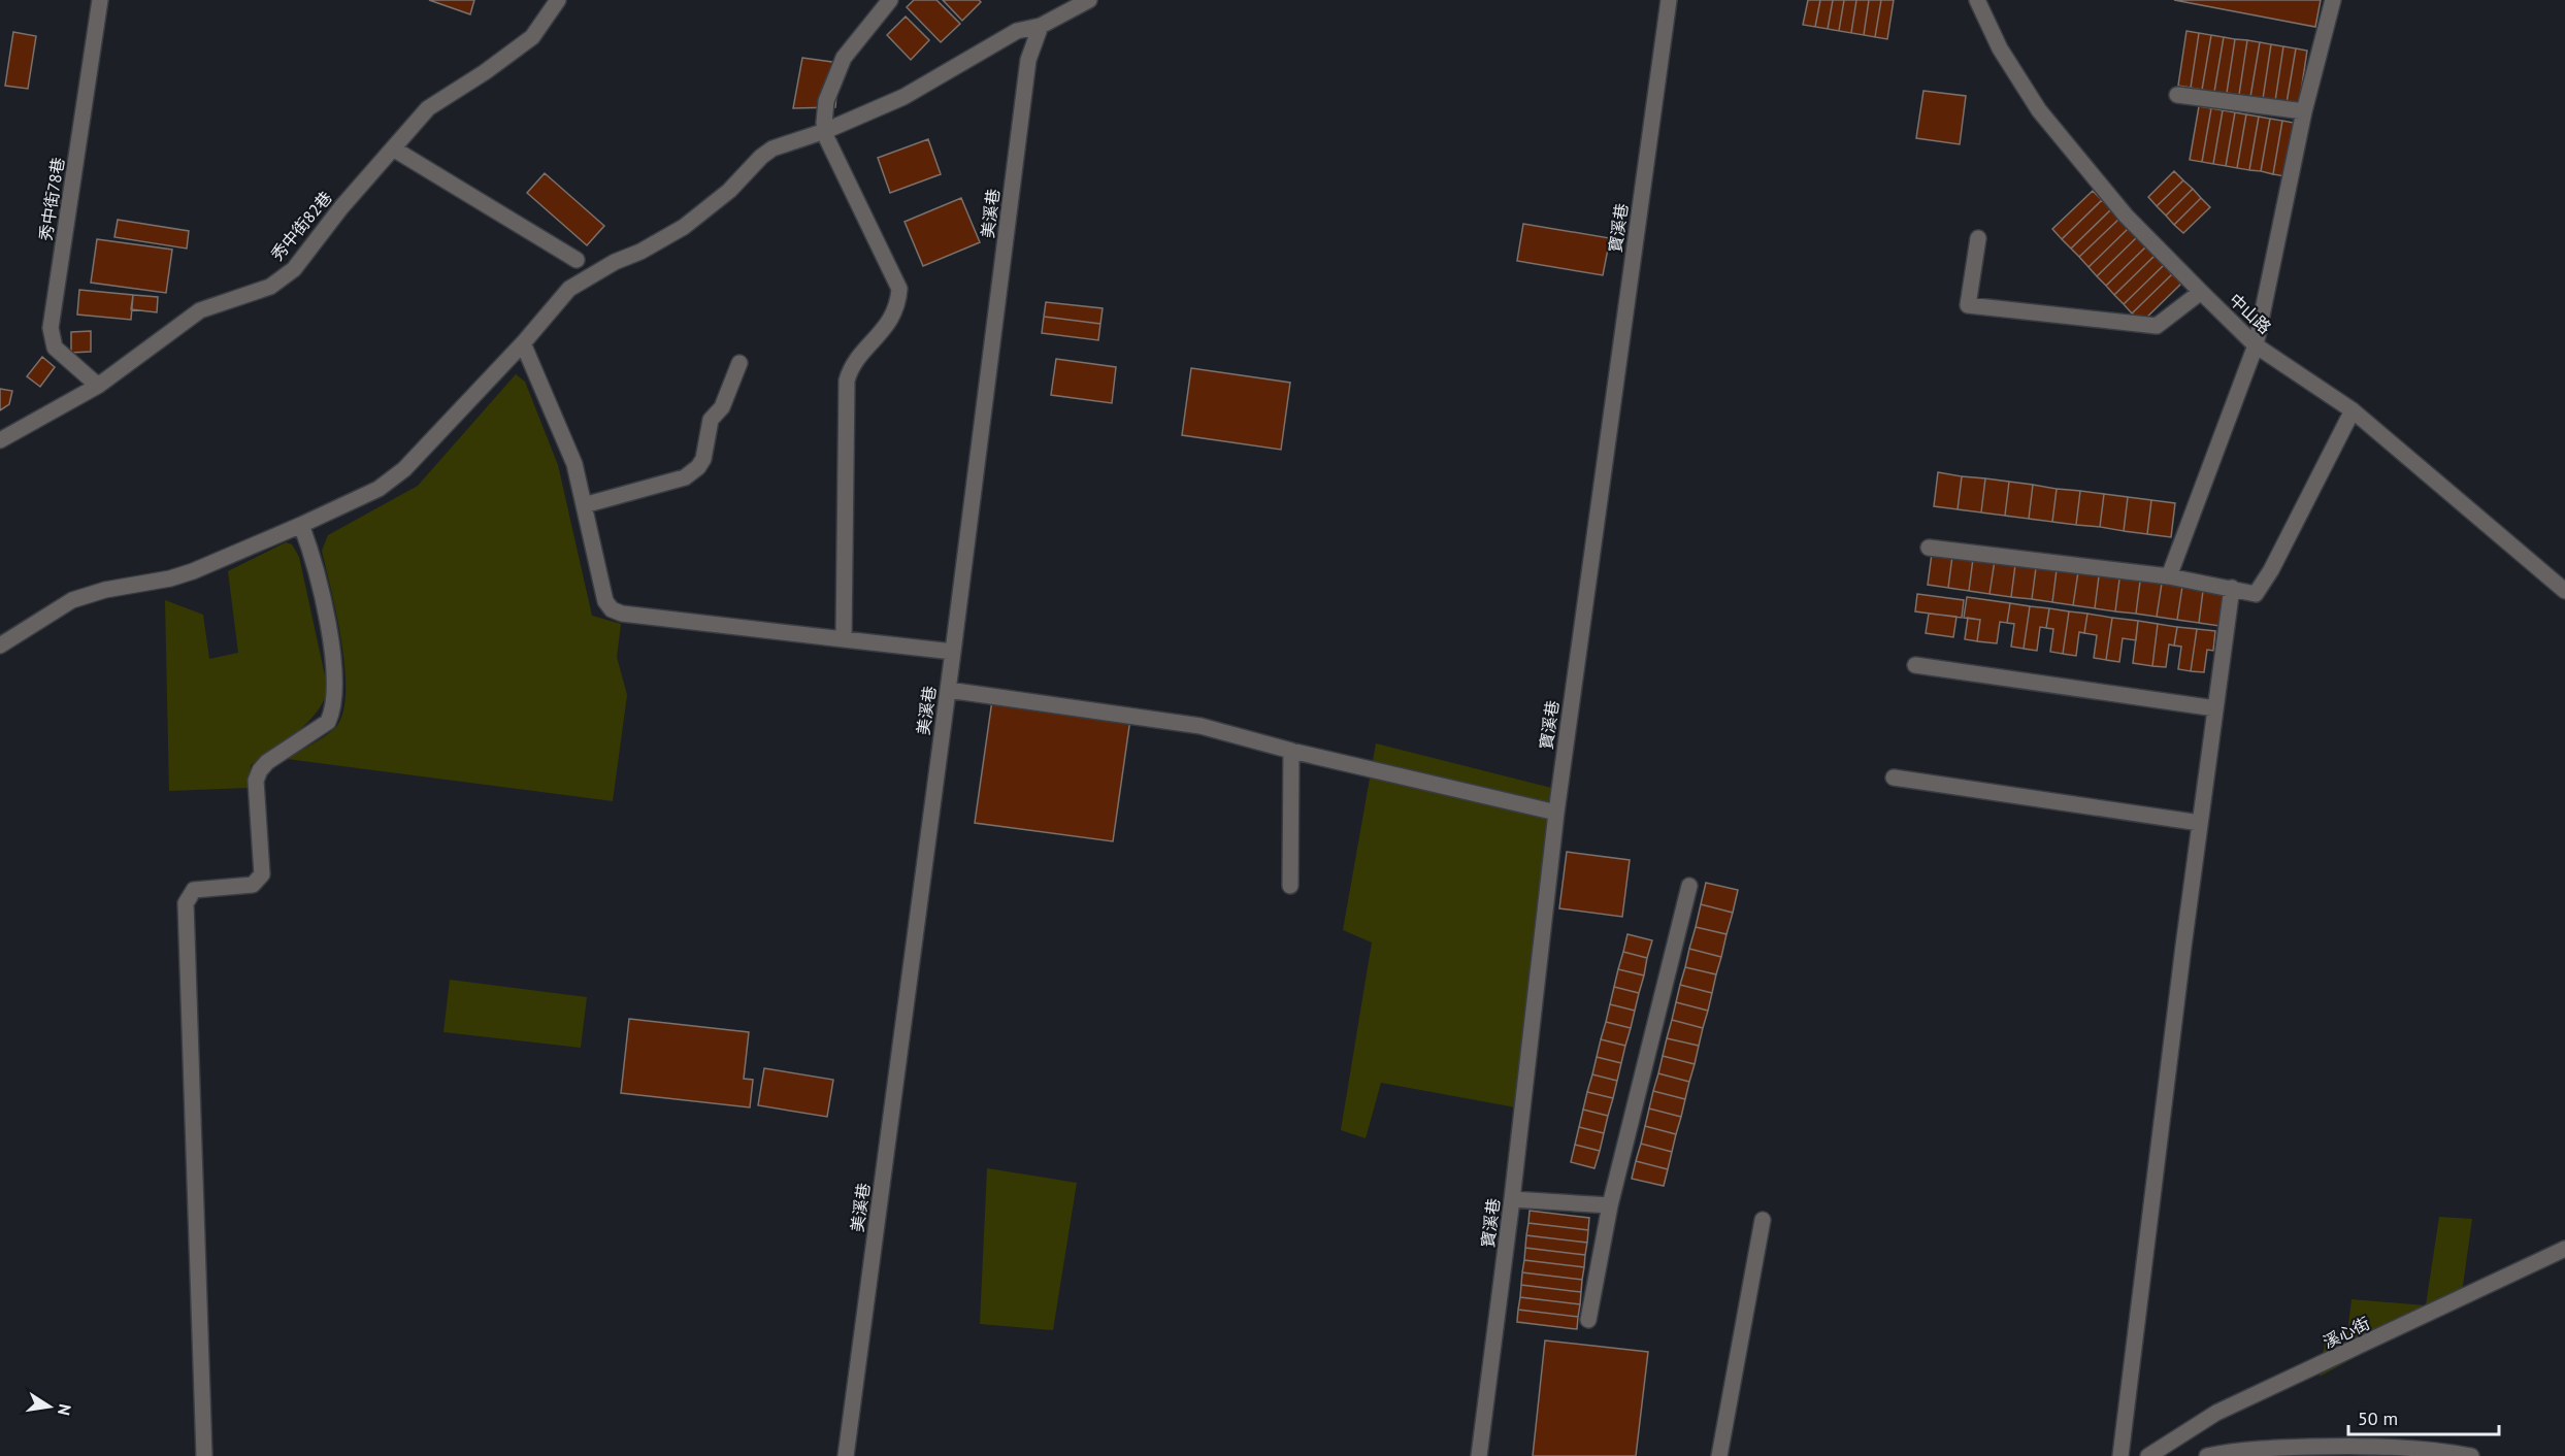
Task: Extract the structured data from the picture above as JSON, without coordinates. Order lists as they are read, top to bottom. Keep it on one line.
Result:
{"streets":{"street":["秀中街78巷","美溪巷","秀中街82巷","寶溪巷","中山路","溪心街"]},"crossings":[["秀中街78巷","秀中街82巷"]],"scale_bar":"50 m","north":"right"}
